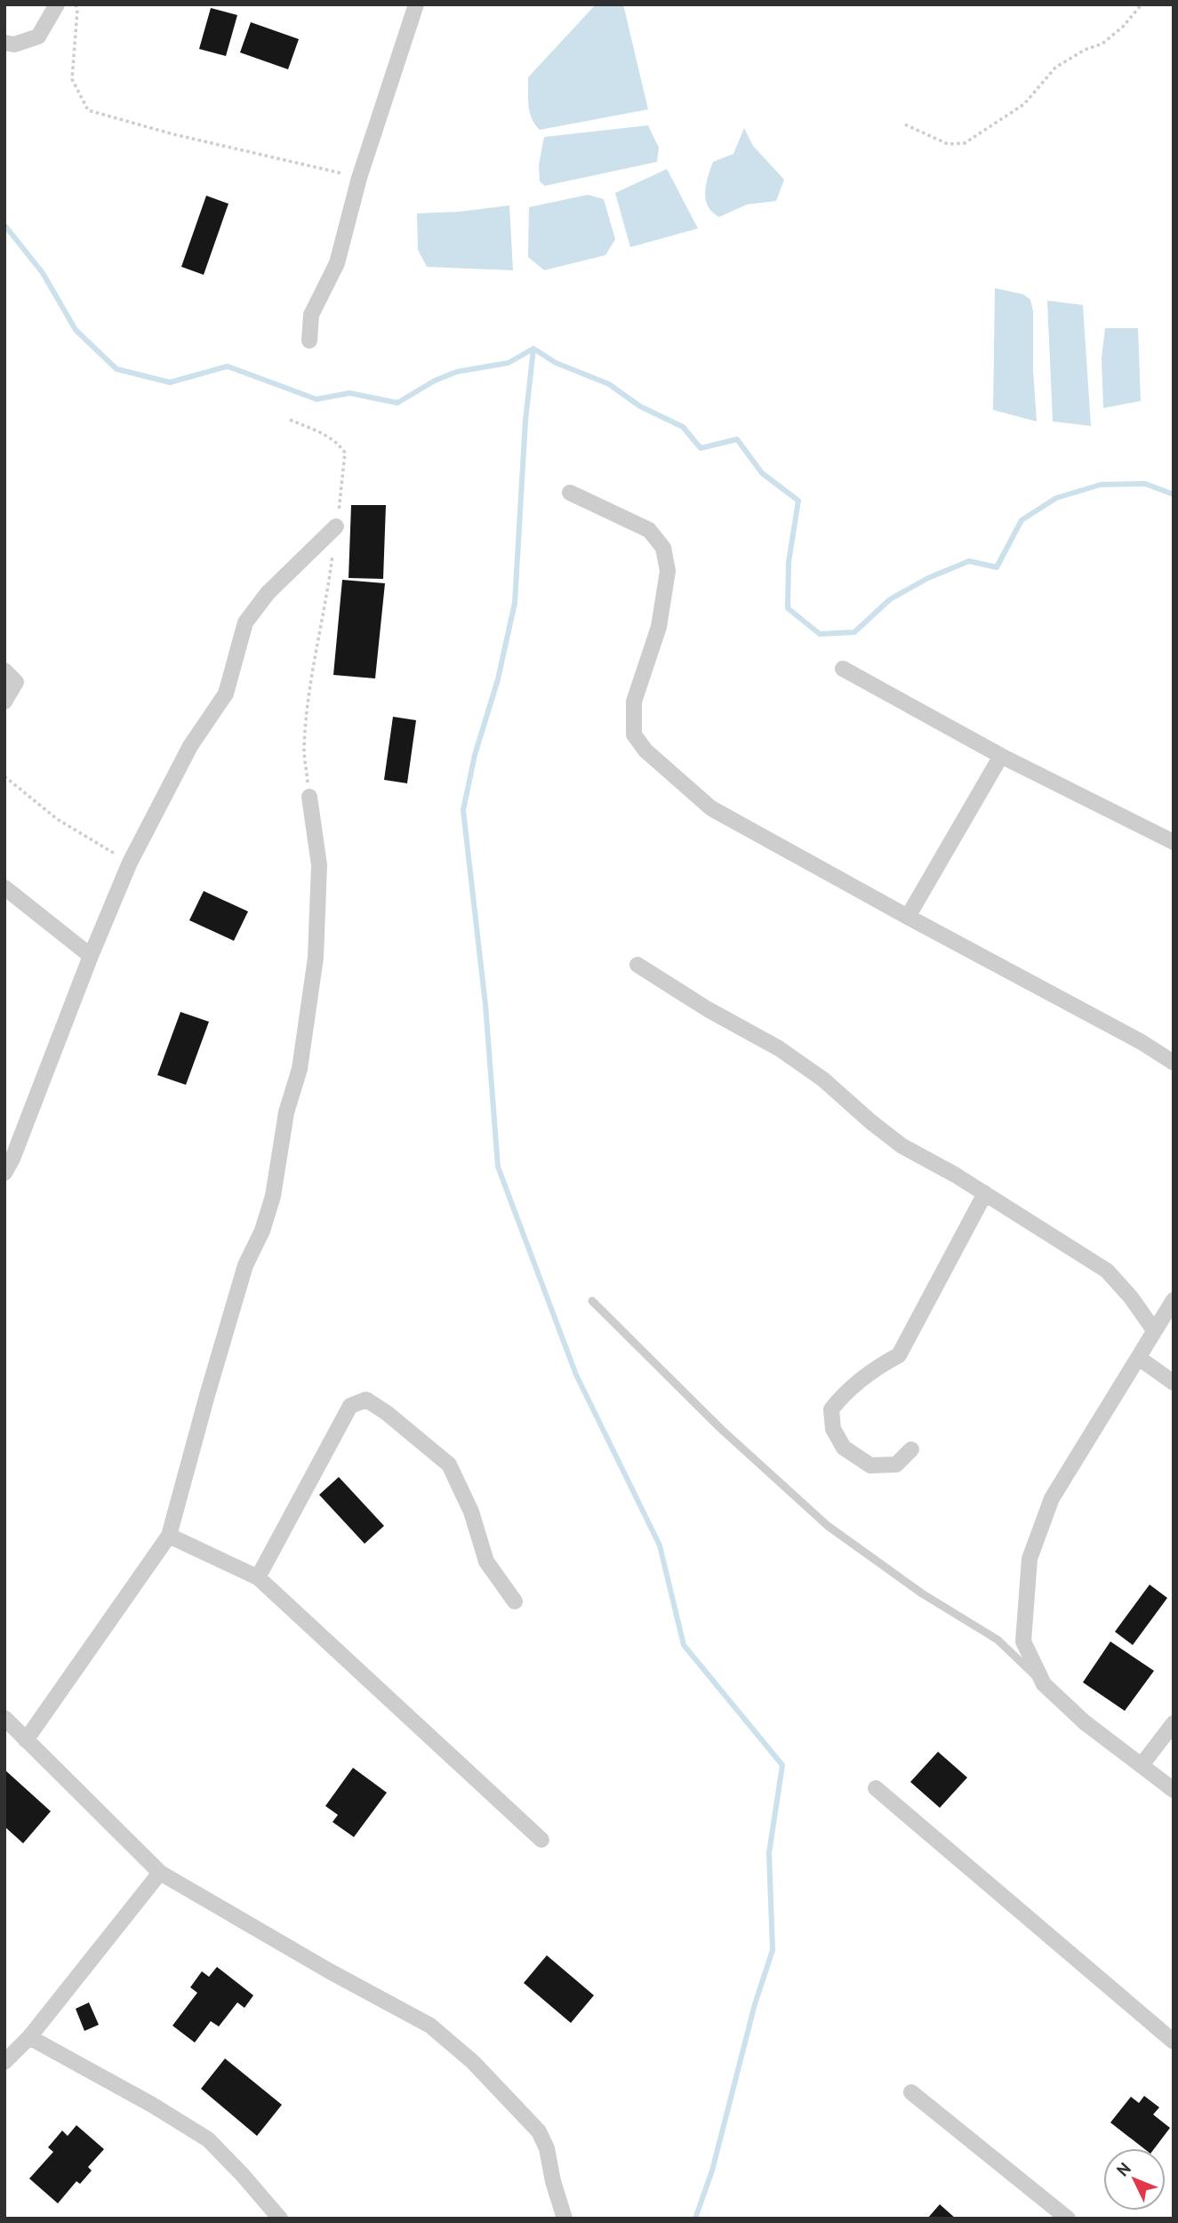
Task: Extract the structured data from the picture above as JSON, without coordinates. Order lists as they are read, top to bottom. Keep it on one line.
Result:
{"north":"top left"}
